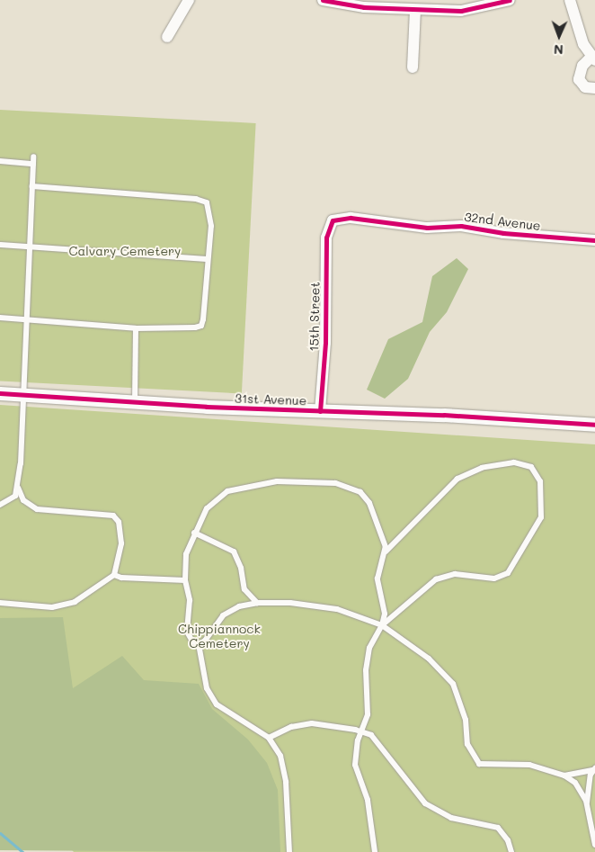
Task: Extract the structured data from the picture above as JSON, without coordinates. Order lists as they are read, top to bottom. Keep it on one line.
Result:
{"streets":{"street":["32nd Avenue","15th Street","31st Avenue"]},"crossings":[["32nd Avenue","15th Street"],["15th Street","31st Avenue"]],"parks":["Calvary Cemetery","Chippiannock Cemetery"],"north":"bottom"}
